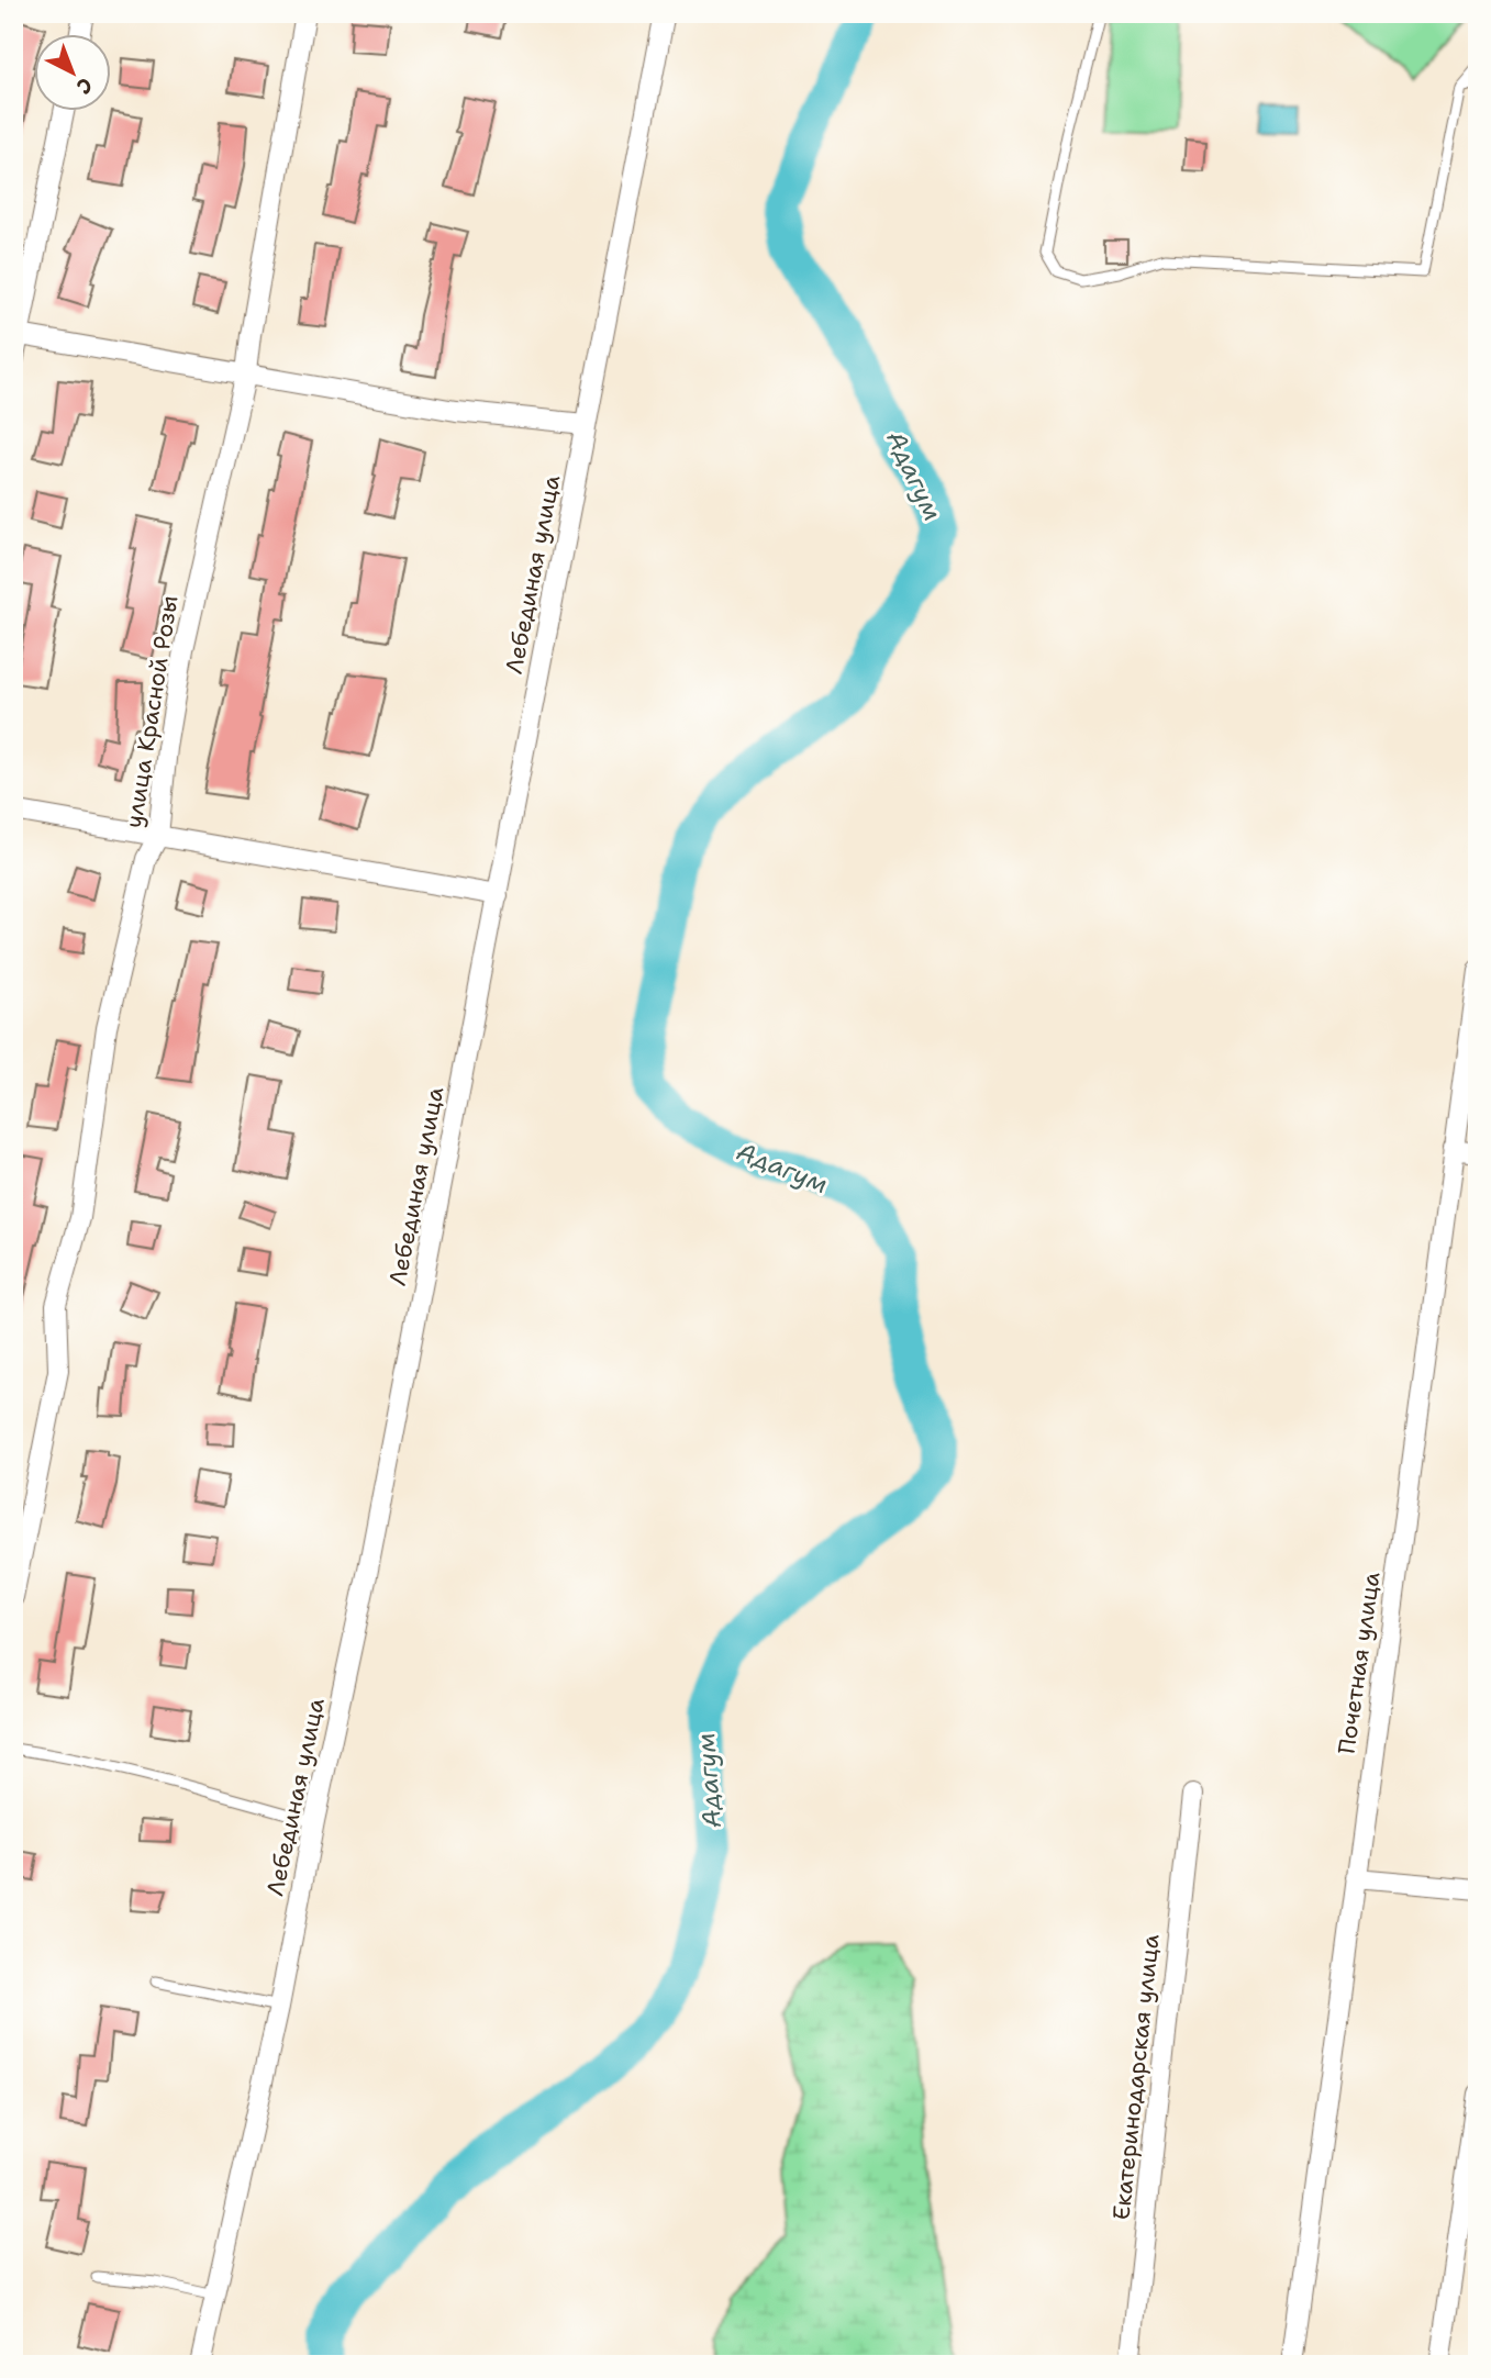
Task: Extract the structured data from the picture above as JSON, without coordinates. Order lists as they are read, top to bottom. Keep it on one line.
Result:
{"streets":{"street":["Лебединая улица","улица Красной Розы","Почетная улица","Екатеринодарская улица"]},"water":["Адагум"],"north":"bottom right"}
